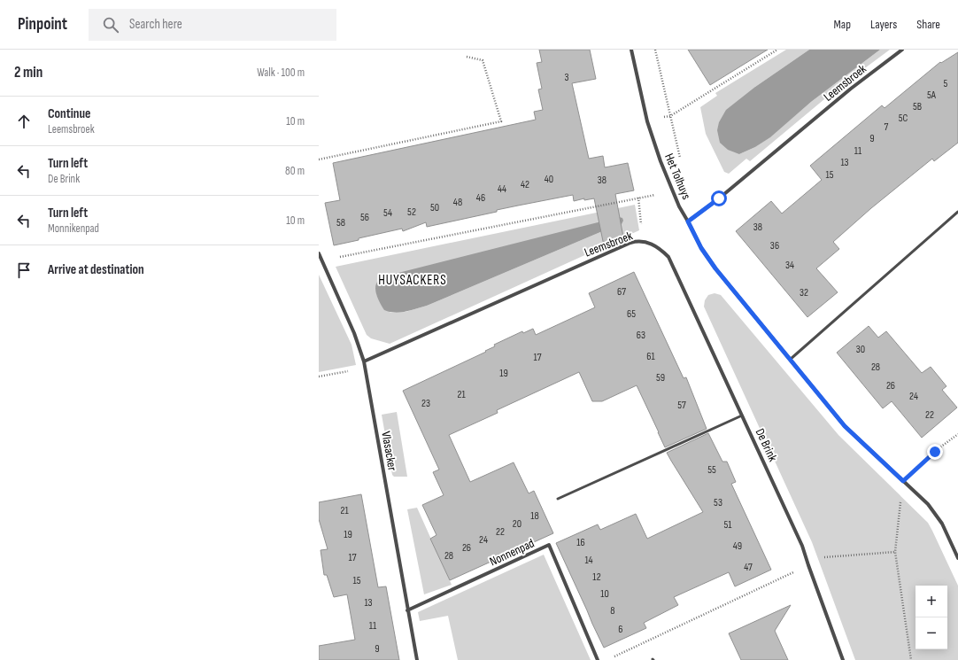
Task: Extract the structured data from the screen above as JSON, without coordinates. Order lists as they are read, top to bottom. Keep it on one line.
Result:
{"streets":{"street":["Leemsbroek","Het Tolhuys","De Brink","Vlasacker","Nonnenpad"]},"crossings":[["Leemsbroek","Het Tolhuys"],["Leemsbroek","De Brink"],["Leemsbroek","Vlasacker"],["Vlasacker","Nonnenpad"]],"districts":["HUYSACKERS"],"house_numbers":["3","5","5A","5B","5C","7","9","11","13","15","40","38","42","44","46","48","50","52","54","56","58","38","36","34","67","32","65","63","30","61","17","28","19","59","26","21","24","23","57","22","55","53","21","18","20","51","22","19","24","16","49","26","28","17","14","47","12","15","10","13","8","11","6","9"],"page":{"header":"Pinpoint","search":"Search here","nav":["Map","Layers","Share"],"heading":["2 min","Walk · 100 m"],"list":[["Continue","Leemsbroek","10 m"],["Turn left","De Brink","80 m"],["Turn left","Monnikenpad","10 m"],"Arrive at destination"],"map_buttons":["+","−"]}}
